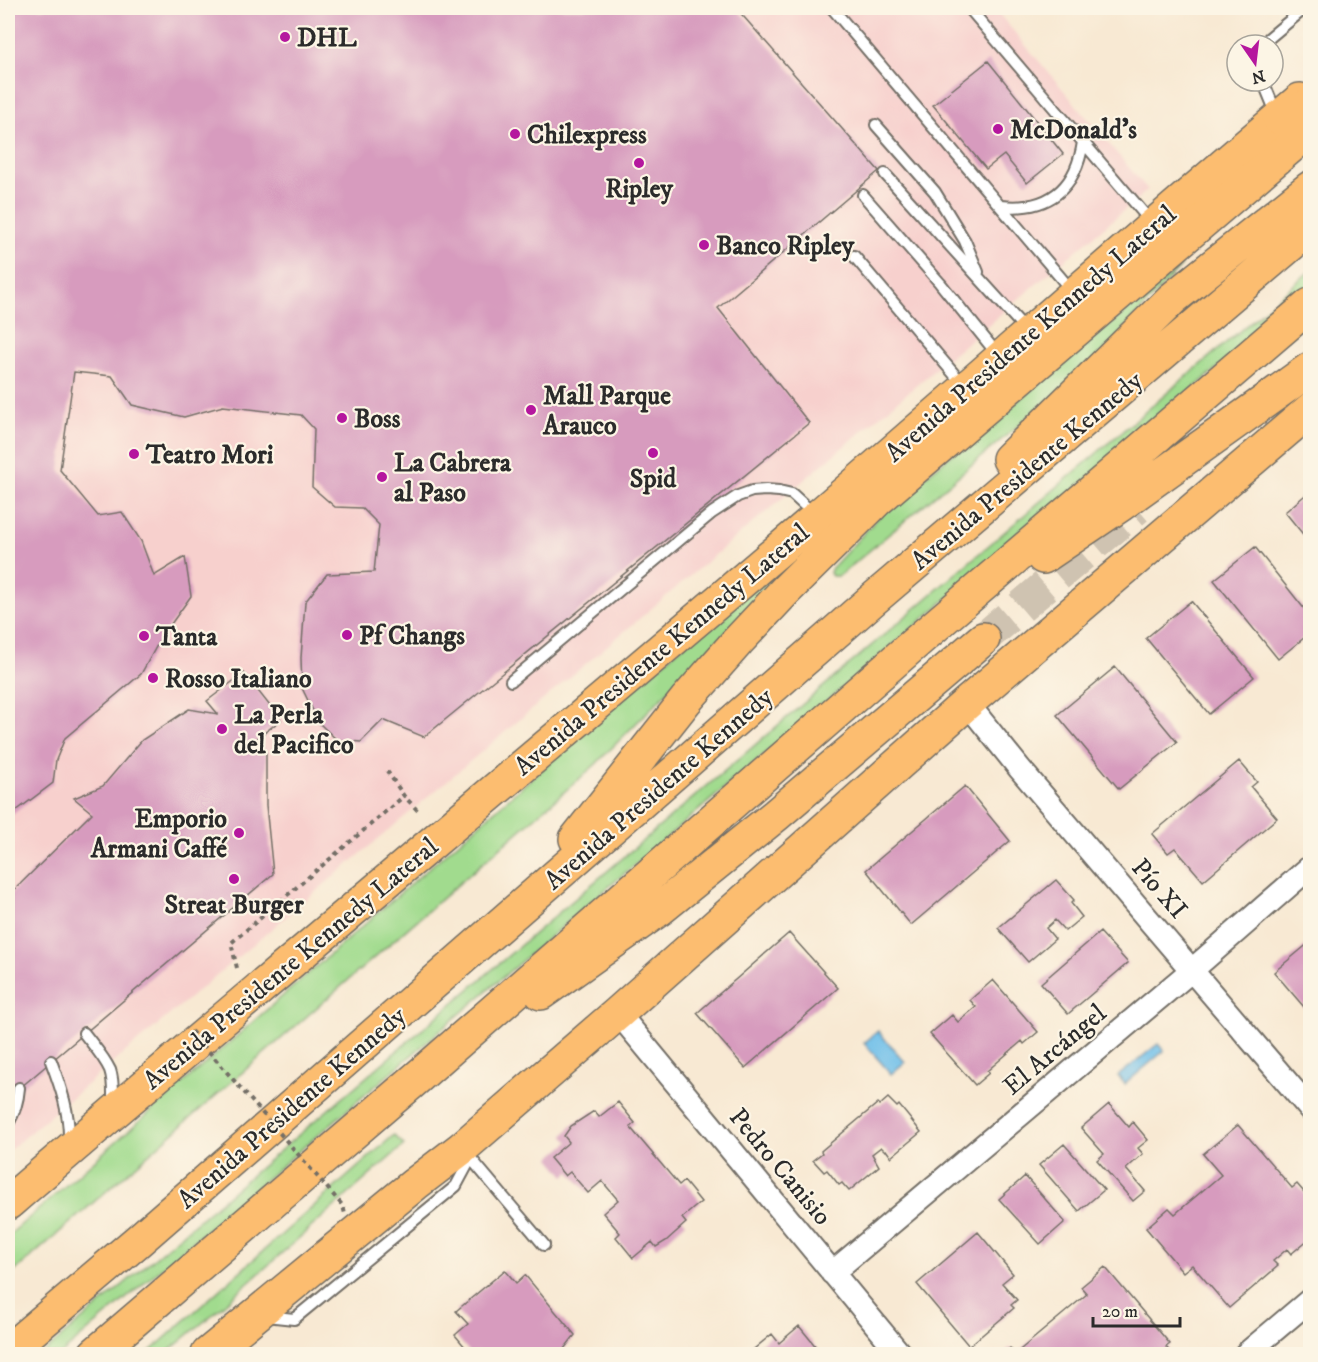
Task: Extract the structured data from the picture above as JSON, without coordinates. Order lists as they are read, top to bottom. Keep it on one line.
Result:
{"streets":{"main road":["Avenida Presidente Kennedy Lateral","Avenida Presidente Kennedy"],"street":["Pío XI","El Arcángel","Pedro Canisio"]},"crossings":[["Pío XI","El Arcángel"],["El Arcángel","Pedro Canisio"]],"places":["DHL","McDonald's","Chilexpress","Ripley","Banco Ripley","Mall Parque Arauco","Boss","Spid","Teatro Mori","La Cabrera al Paso","Pf Changs","Tanta","Rosso Italiano","La Perla del Pacifico","Emporio Armani Caffé","Streat Burger"],"scale_bar":"20 m","north":"bottom"}
